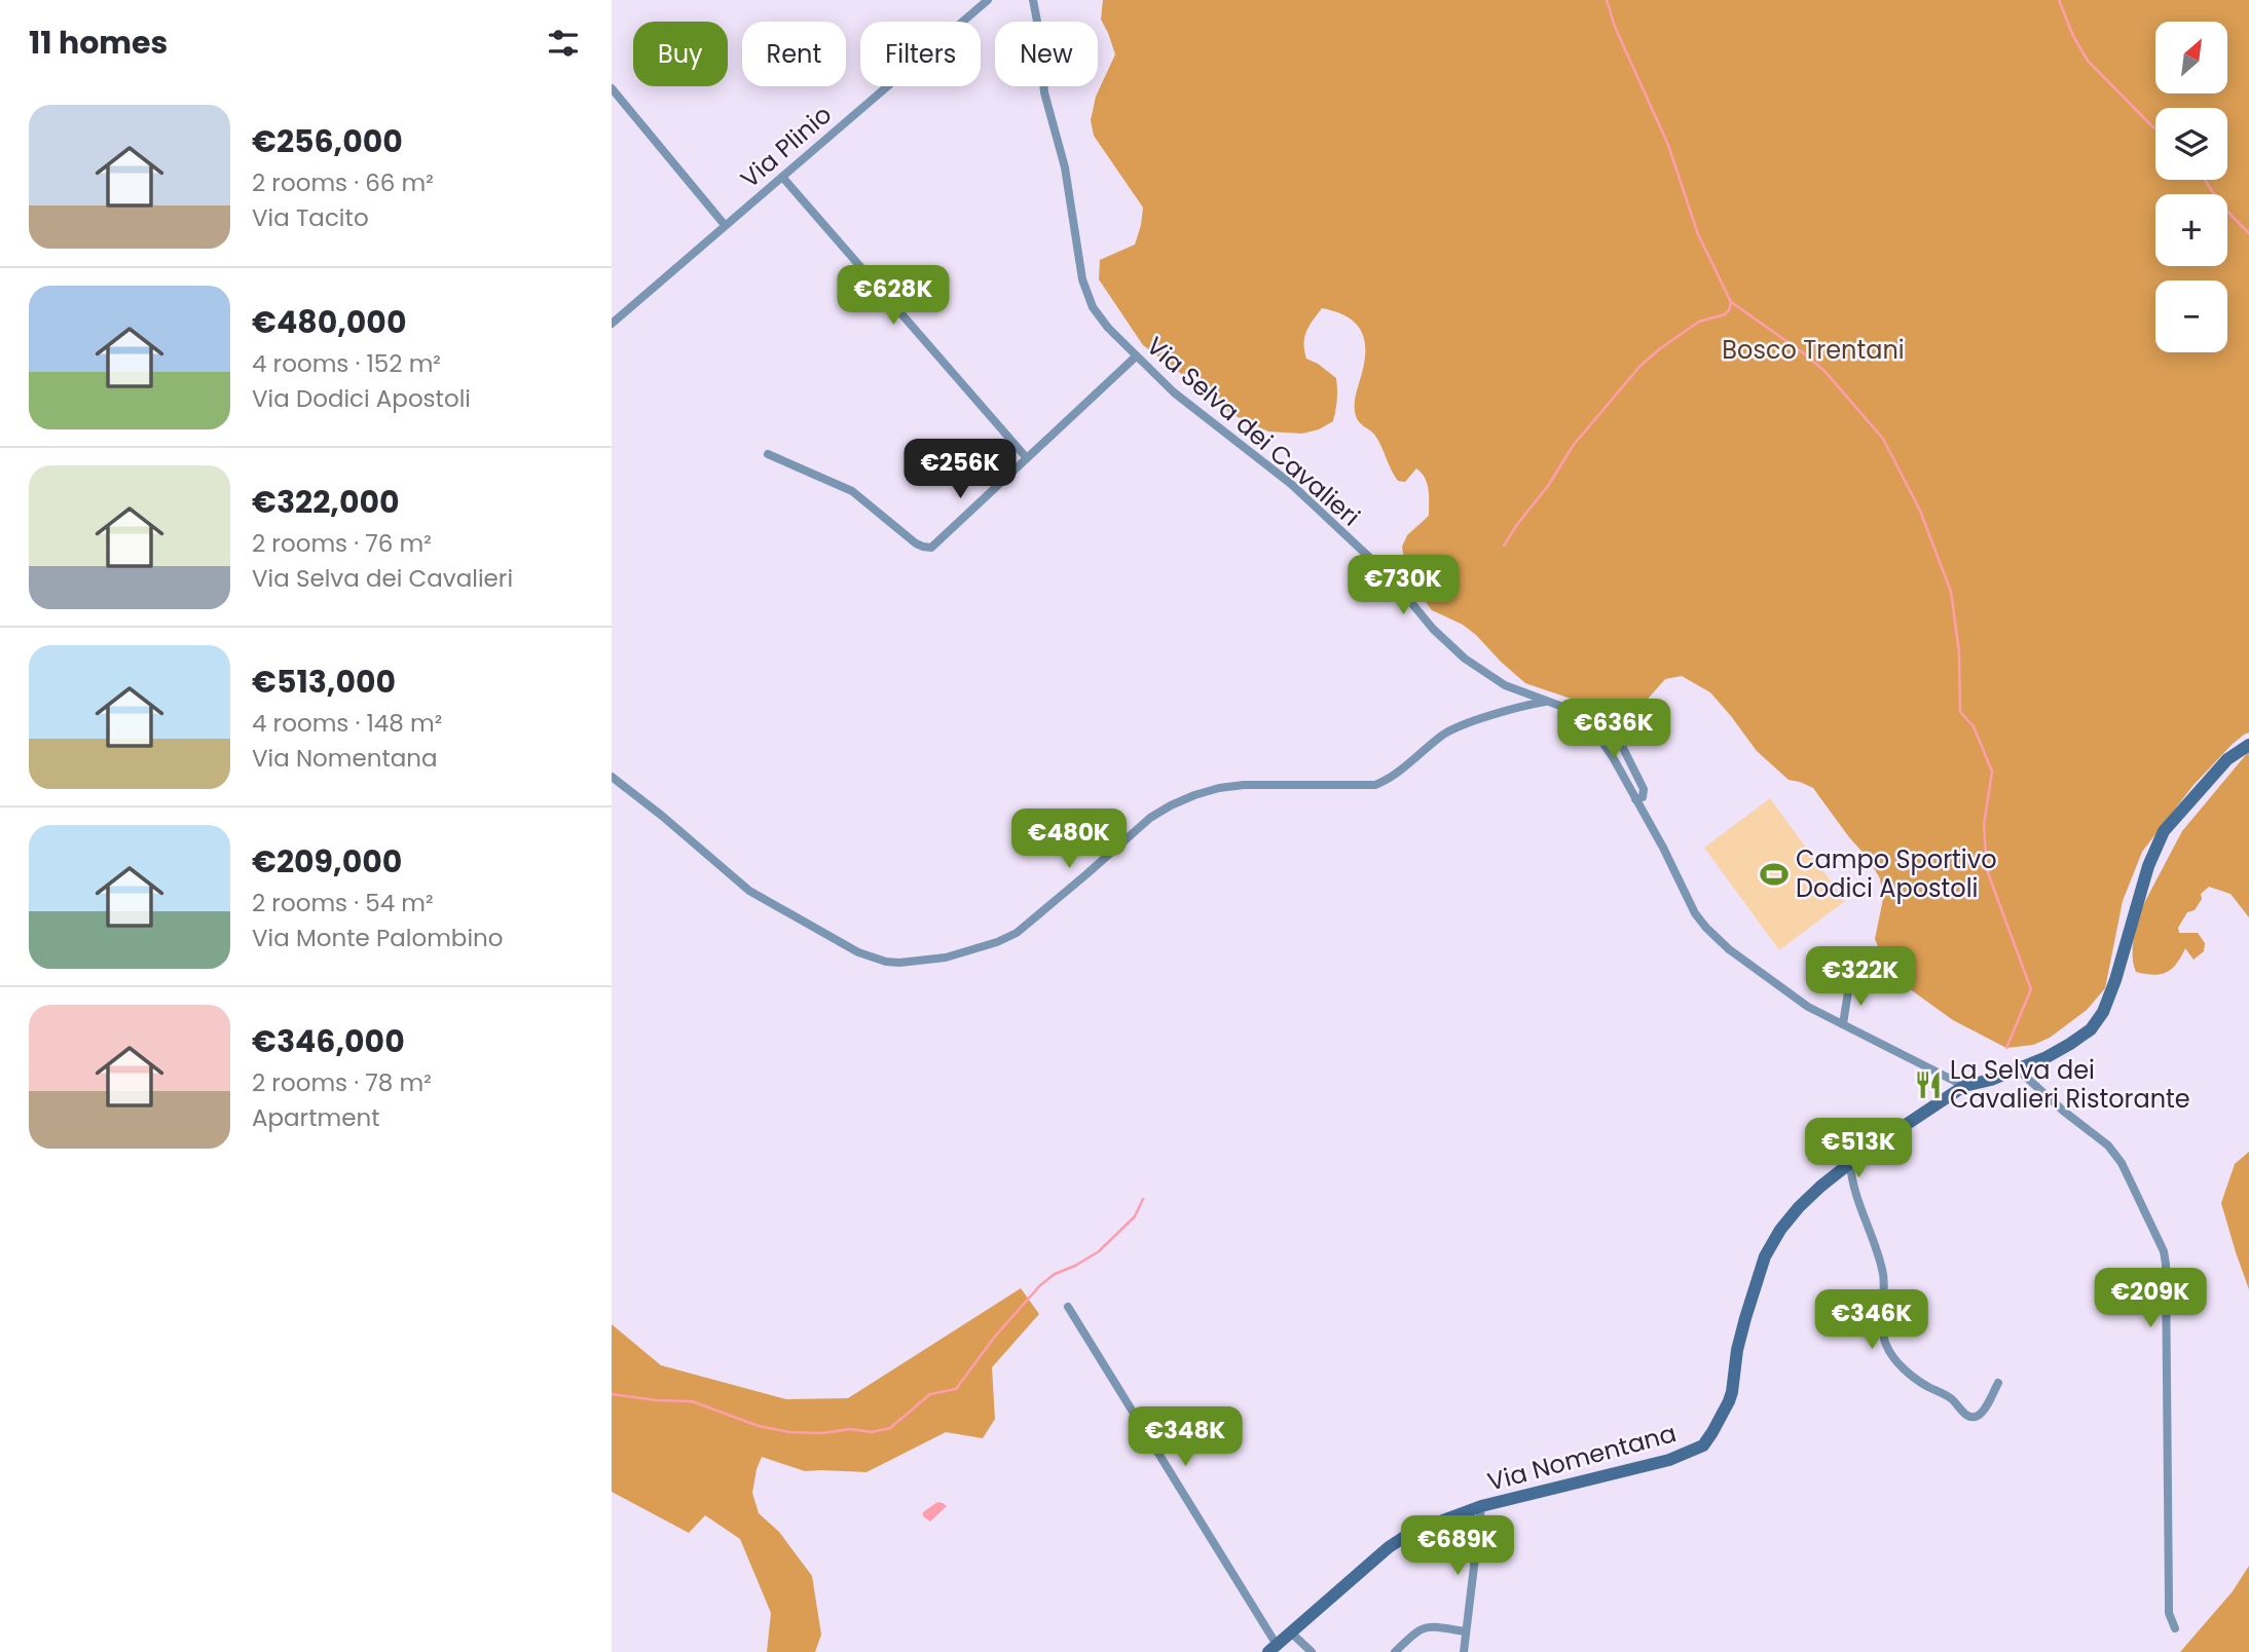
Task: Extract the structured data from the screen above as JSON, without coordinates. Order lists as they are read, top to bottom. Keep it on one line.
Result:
{"streets":{"main road":["Via Nomentana"],"street":["Via Plinio","Via Selva dei Cavalieri"]},"crossings":[["Via Selva dei Cavalieri","Via Nomentana"]],"parks":["Bosco Trentani"],"places":{"sports":["Campo Sportivo Dodici Apostoli"],"restaurant":["La Selva dei Cavalieri Ristorante"]},"north":"top right","page":{"heading":"11 homes","map_buttons":["+","−"],"chip":["Buy","Rent","Filters","New"],"list":[{"name":"€256,000","note":"2 rooms · 66 m² · Via Tacito"},{"name":"€480,000","note":"4 rooms · 152 m² · Via Dodici Apostoli"},{"name":"€322,000","note":"2 rooms · 76 m² · Via Selva dei Cavalieri"},{"name":"€513,000","note":"4 rooms · 148 m² · Via Nomentana"},{"name":"€209,000","note":"2 rooms · 54 m² · Via Monte Palombino"},{"name":"€346,000","note":"2 rooms · 78 m² · Apartment"}],"price":["€628K","€256K","€730K","€636K","€480K","€322K","€513K","€209K","€346K","€348K","€689K"]}}
